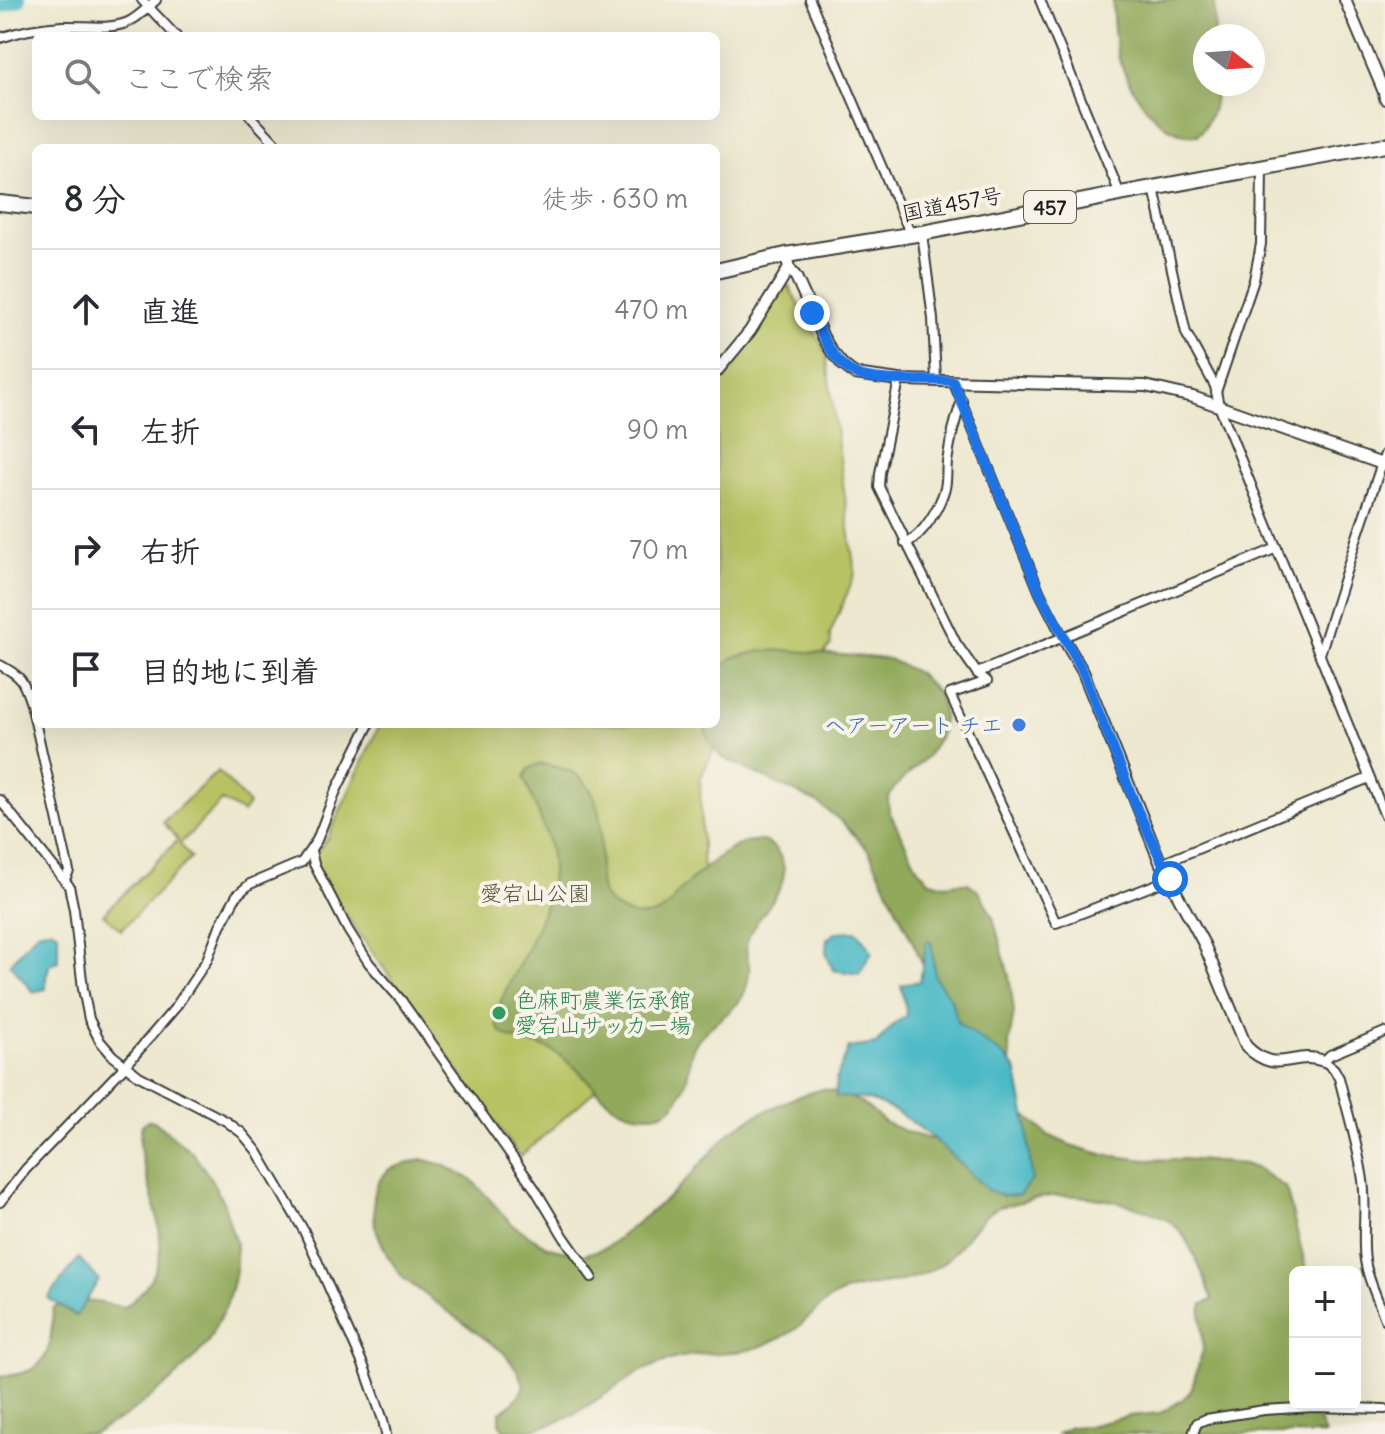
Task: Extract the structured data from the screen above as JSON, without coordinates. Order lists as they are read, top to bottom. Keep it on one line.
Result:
{"streets":{"highway":["国道457号","457"]},"parks":["愛宕山公園"],"places":["ヘアーアート チエ","色麻町農業伝承館 愛宕山サッカー場"],"north":"right","page":{"search":"ここで検索","heading":["8 分","徒歩 · 630 m"],"list":[["直進","470 m"],["左折","90 m"],["右折","70 m"],"目的地に到着"],"map_buttons":["+","−"]}}
